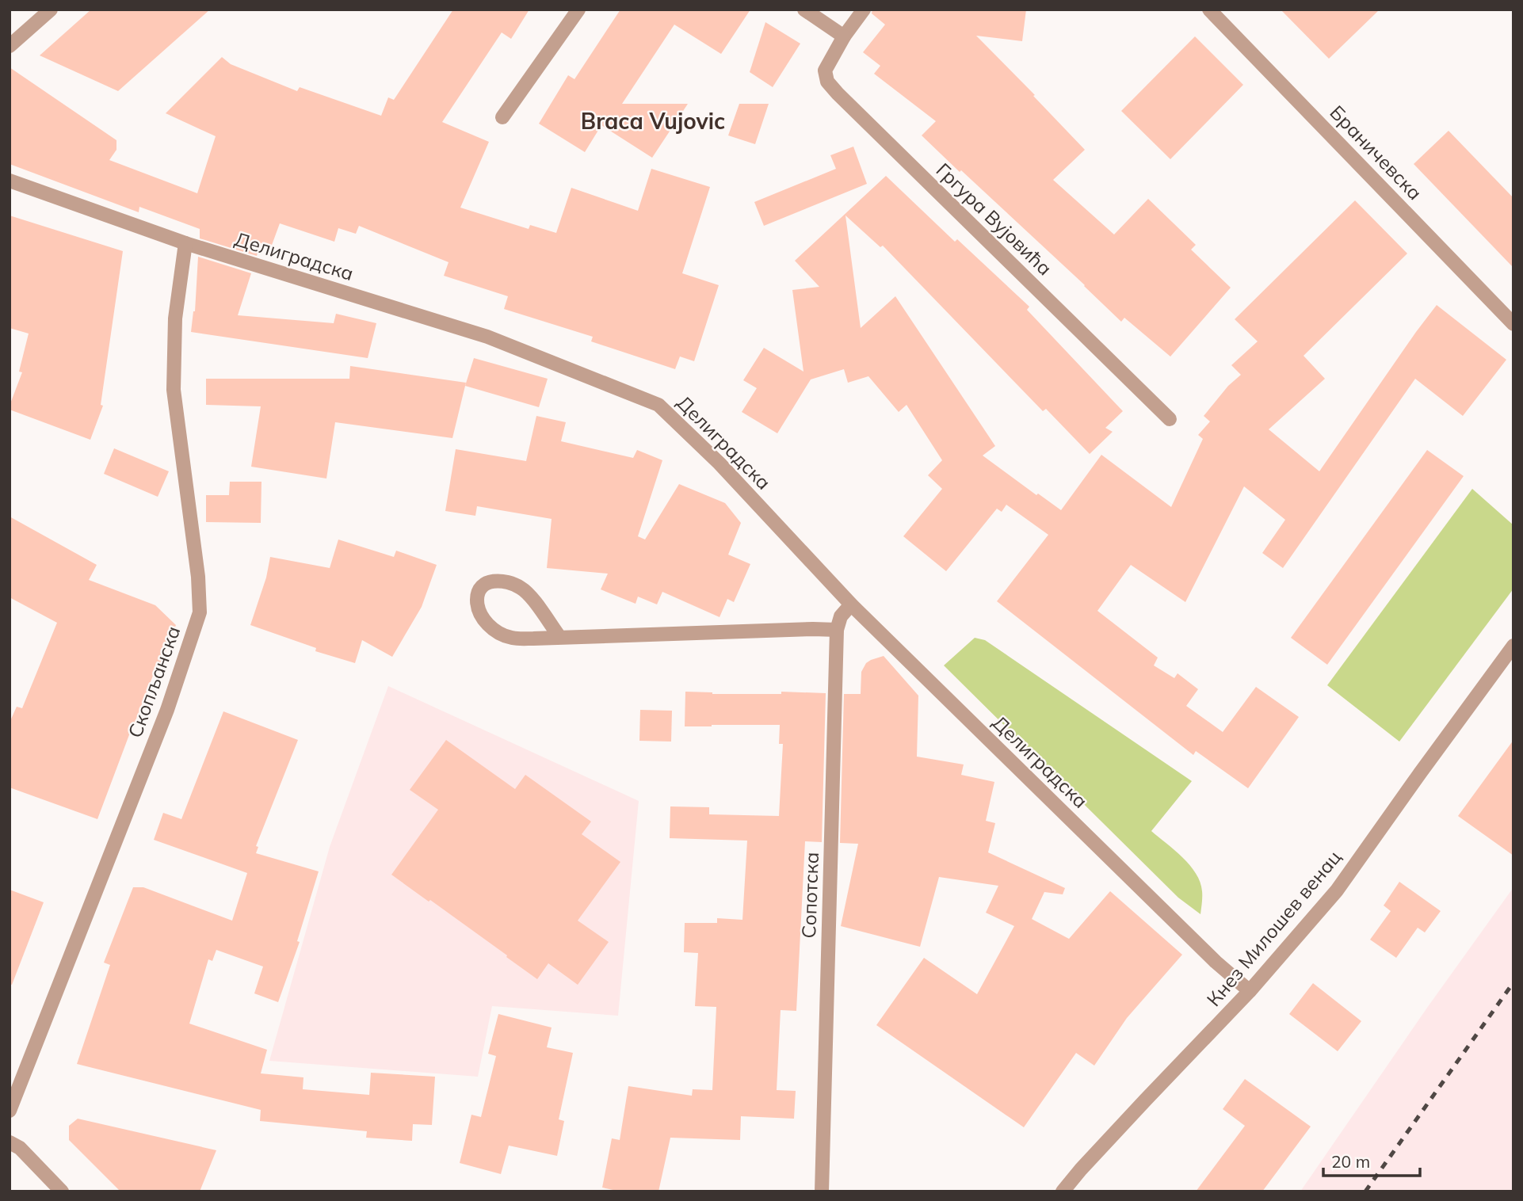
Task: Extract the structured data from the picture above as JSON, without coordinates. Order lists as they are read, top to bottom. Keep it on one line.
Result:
{"streets":{"street":["Браничевска","Гргура Вујовића","Делиградска","Скопљанска","Сопотска","Кнез Милошев венац"]},"crossings":[["Делиградска","Скопљанска"],["Делиградска","Сопотска"],["Делиградска","Кнез Милошев венац"]],"districts":["Braca Vujovic"],"scale_bar":"20 m"}
